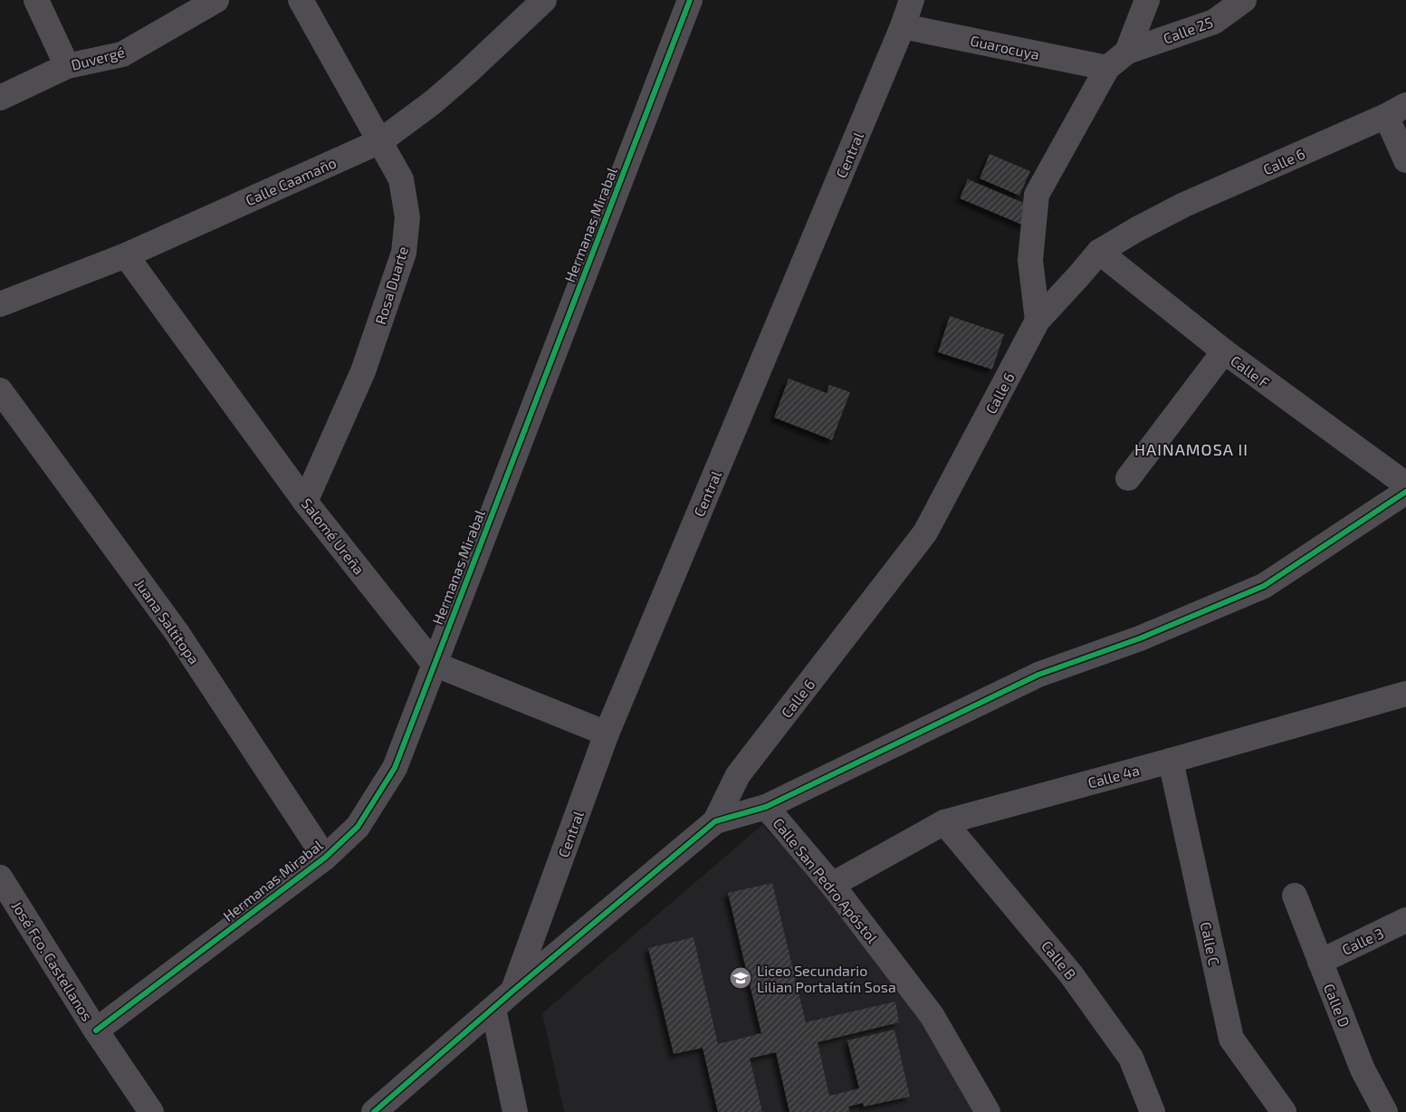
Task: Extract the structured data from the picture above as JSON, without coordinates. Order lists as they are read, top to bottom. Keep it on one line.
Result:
{"streets":{"street":["Calle 25","Guarocuya","Duvergé","Central","Calle 6","Calle Caamaño","Hermanas Mirabal","Rosa Duarte","Calle F","Salomé Ureña","Juana Saltitopa","Calle 4a","Calle San Pedro Apóstol","Calle 3","Calle C","Calle B","José Fco. Castellanos","Calle D"]},"crossings":[["Guarocuya","Central"],["Central","Salomé Ureña"],["Calle 6","Calle F"],["Calle Caamaño","Rosa Duarte"],["Calle Caamaño","Salomé Ureña"],["Hermanas Mirabal","Salomé Ureña"],["Hermanas Mirabal","Juana Saltitopa"],["Hermanas Mirabal","José Fco. Castellanos"],["Rosa Duarte","Salomé Ureña"],["Calle 4a","Calle San Pedro Apóstol"],["Calle 4a","Calle C"],["Calle 4a","Calle B"],["Calle 3","Calle D"]],"districts":["HAINAMOSA II"],"places":{"school or university":["Liceo Secundario Lilian Portalatín Sosa"]}}
